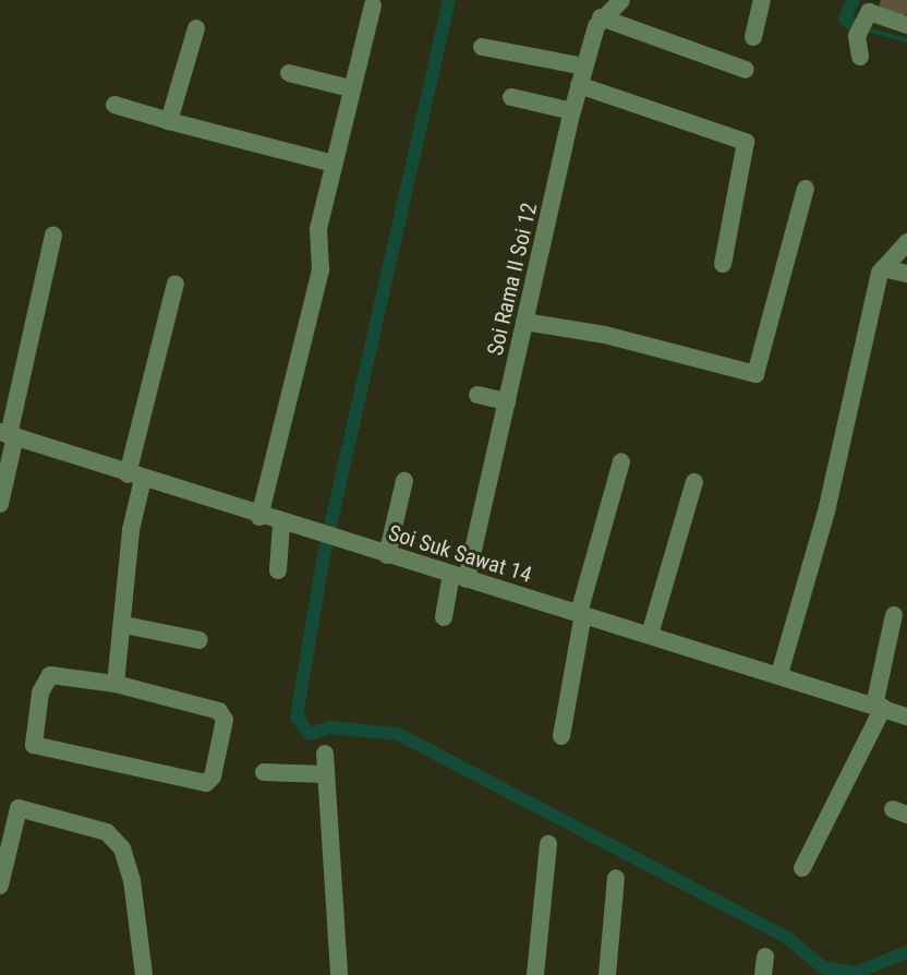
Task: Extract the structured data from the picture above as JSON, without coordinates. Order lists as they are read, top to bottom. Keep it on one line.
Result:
{"streets":{"street":["Soi Rama II Soi 12","Soi Suk Sawat 14"]},"crossings":[["Soi Rama II Soi 12","Soi Suk Sawat 14"]]}
